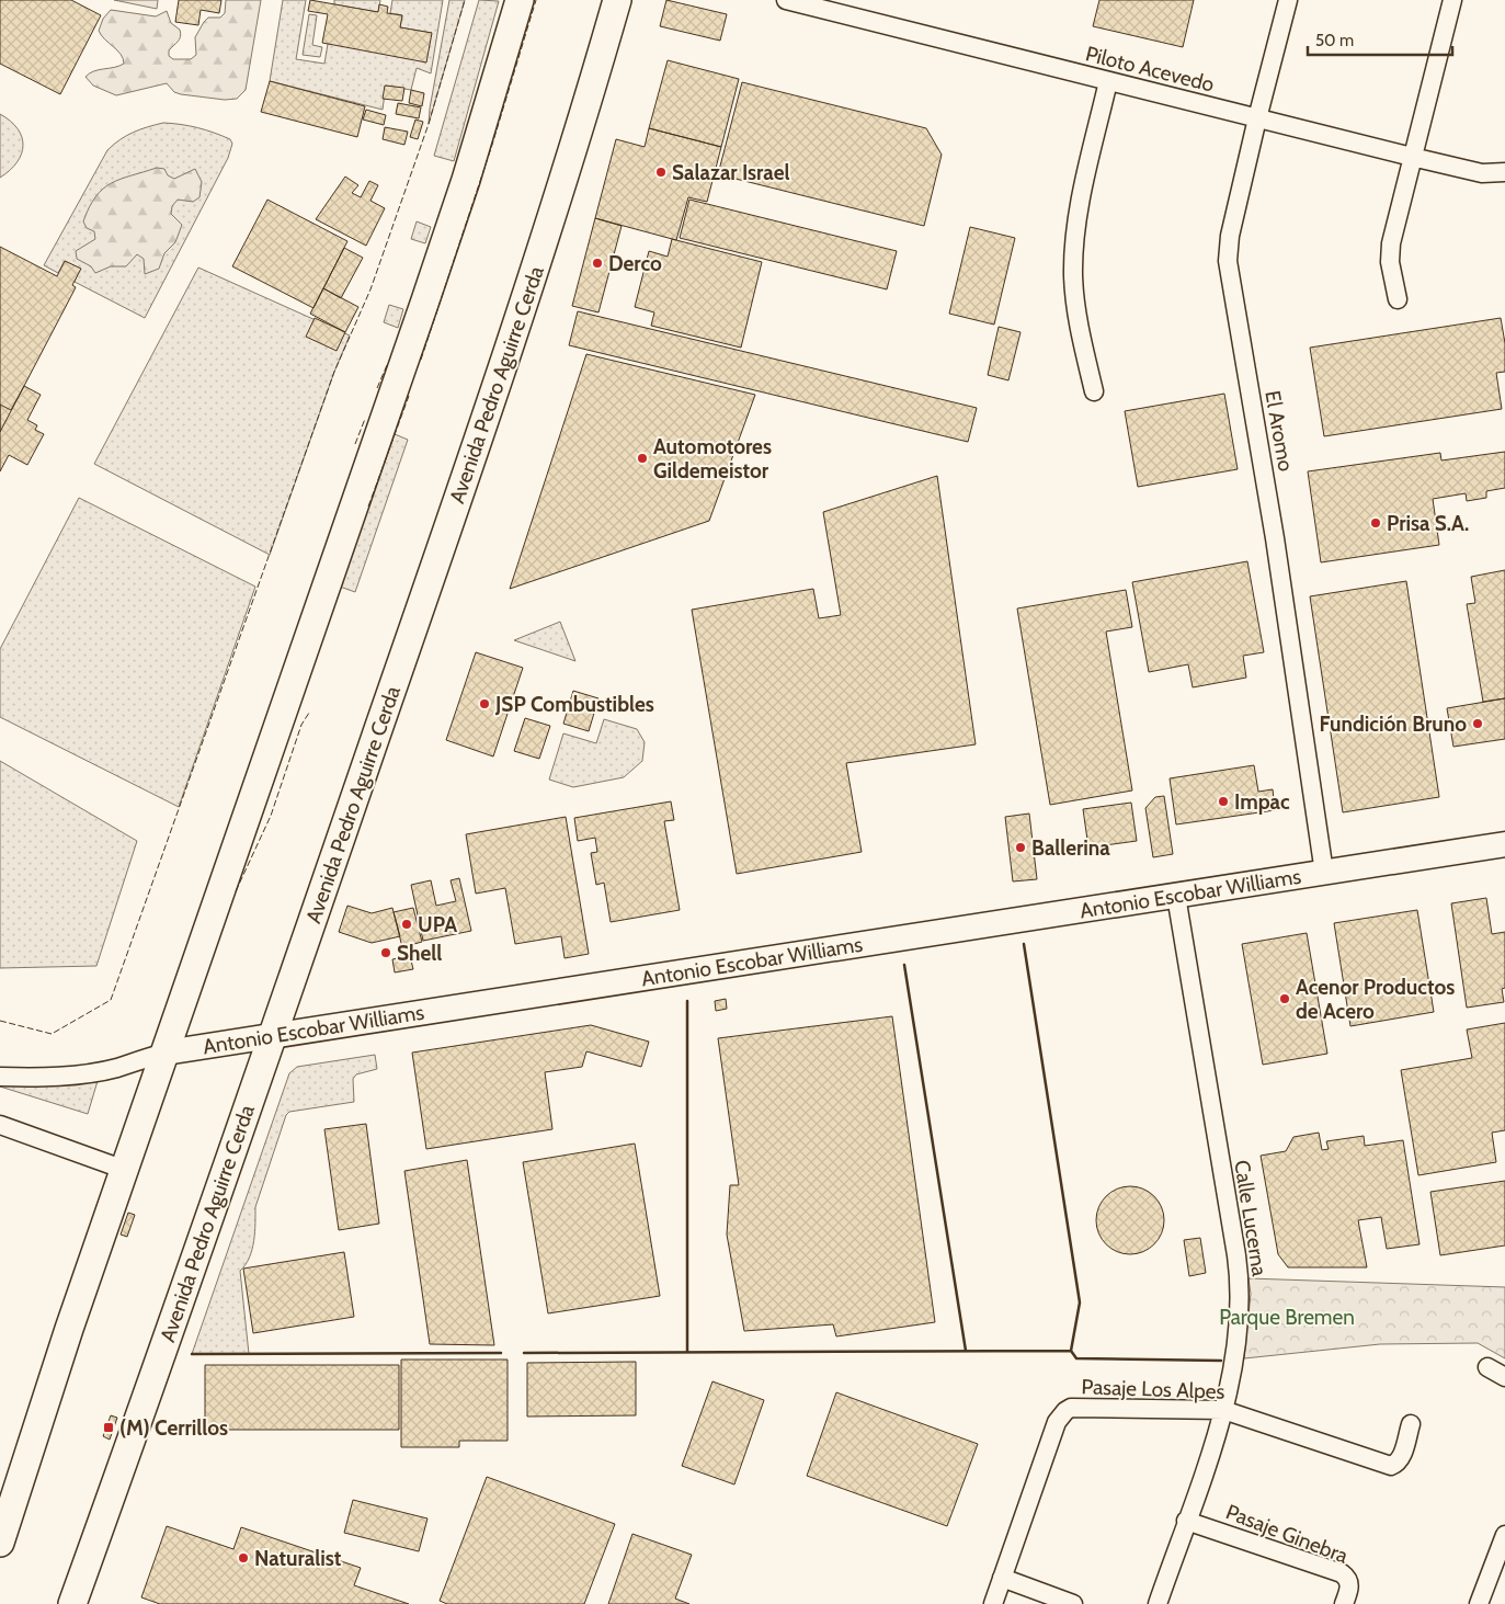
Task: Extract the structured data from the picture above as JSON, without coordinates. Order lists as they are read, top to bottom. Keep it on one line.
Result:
{"streets":{"main road":["Avenida Pedro Aguirre Cerda"],"street":["Piloto Acevedo","El Aromo","Antonio Escobar Williams","Calle Lucerna","Pasaje Los Alpes","Pasaje Ginebra"]},"crossings":[["Piloto Acevedo","El Aromo"],["Avenida Pedro Aguirre Cerda","Antonio Escobar Williams"],["El Aromo","Antonio Escobar Williams"],["Antonio Escobar Williams","Calle Lucerna"],["Calle Lucerna","Pasaje Los Alpes"],["Calle Lucerna","Pasaje Ginebra"]],"parks":["Parque Bremen"],"places":{"other":["Salazar Israel","Derco","Automotores Gildemeistor","Prisa S.A.","JSP Combustibles","Fundición Bruno","Impac","Ballerina","UPA","Shell","Acenor Productos de Acero","Naturalist"],"transit":["(M) Cerrillos"]},"scale_bar":"50 m"}
